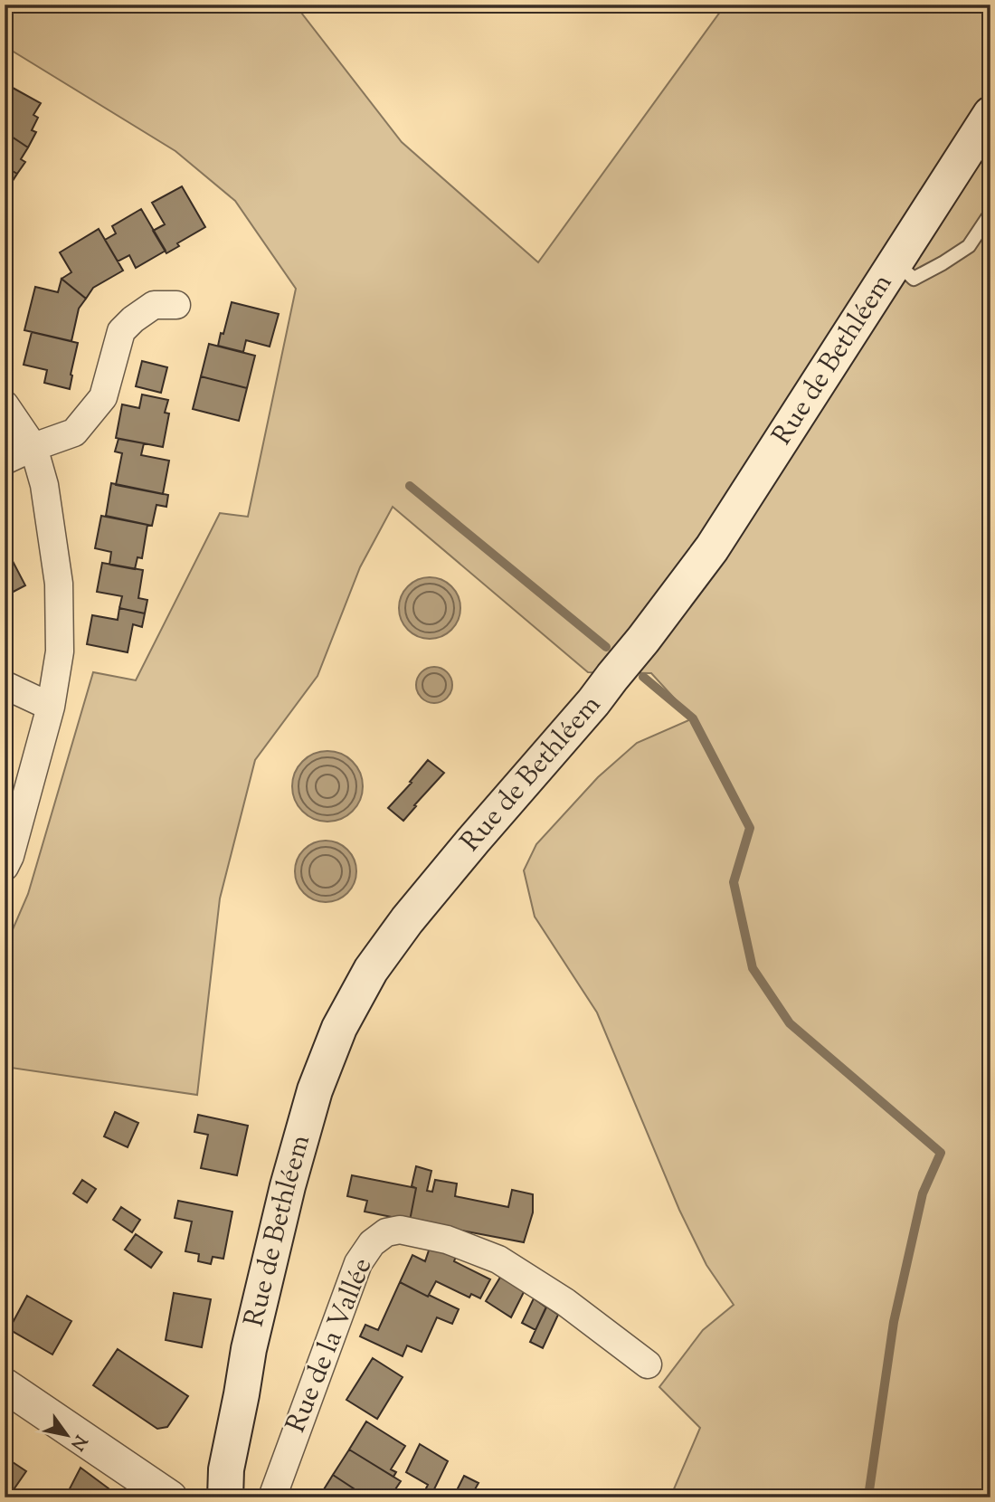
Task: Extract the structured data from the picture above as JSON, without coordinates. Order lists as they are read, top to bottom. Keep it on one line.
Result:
{"streets":{"main road":["Rue de Bethléem"],"street":["Rue de la Vallée"]},"north":"bottom right"}
